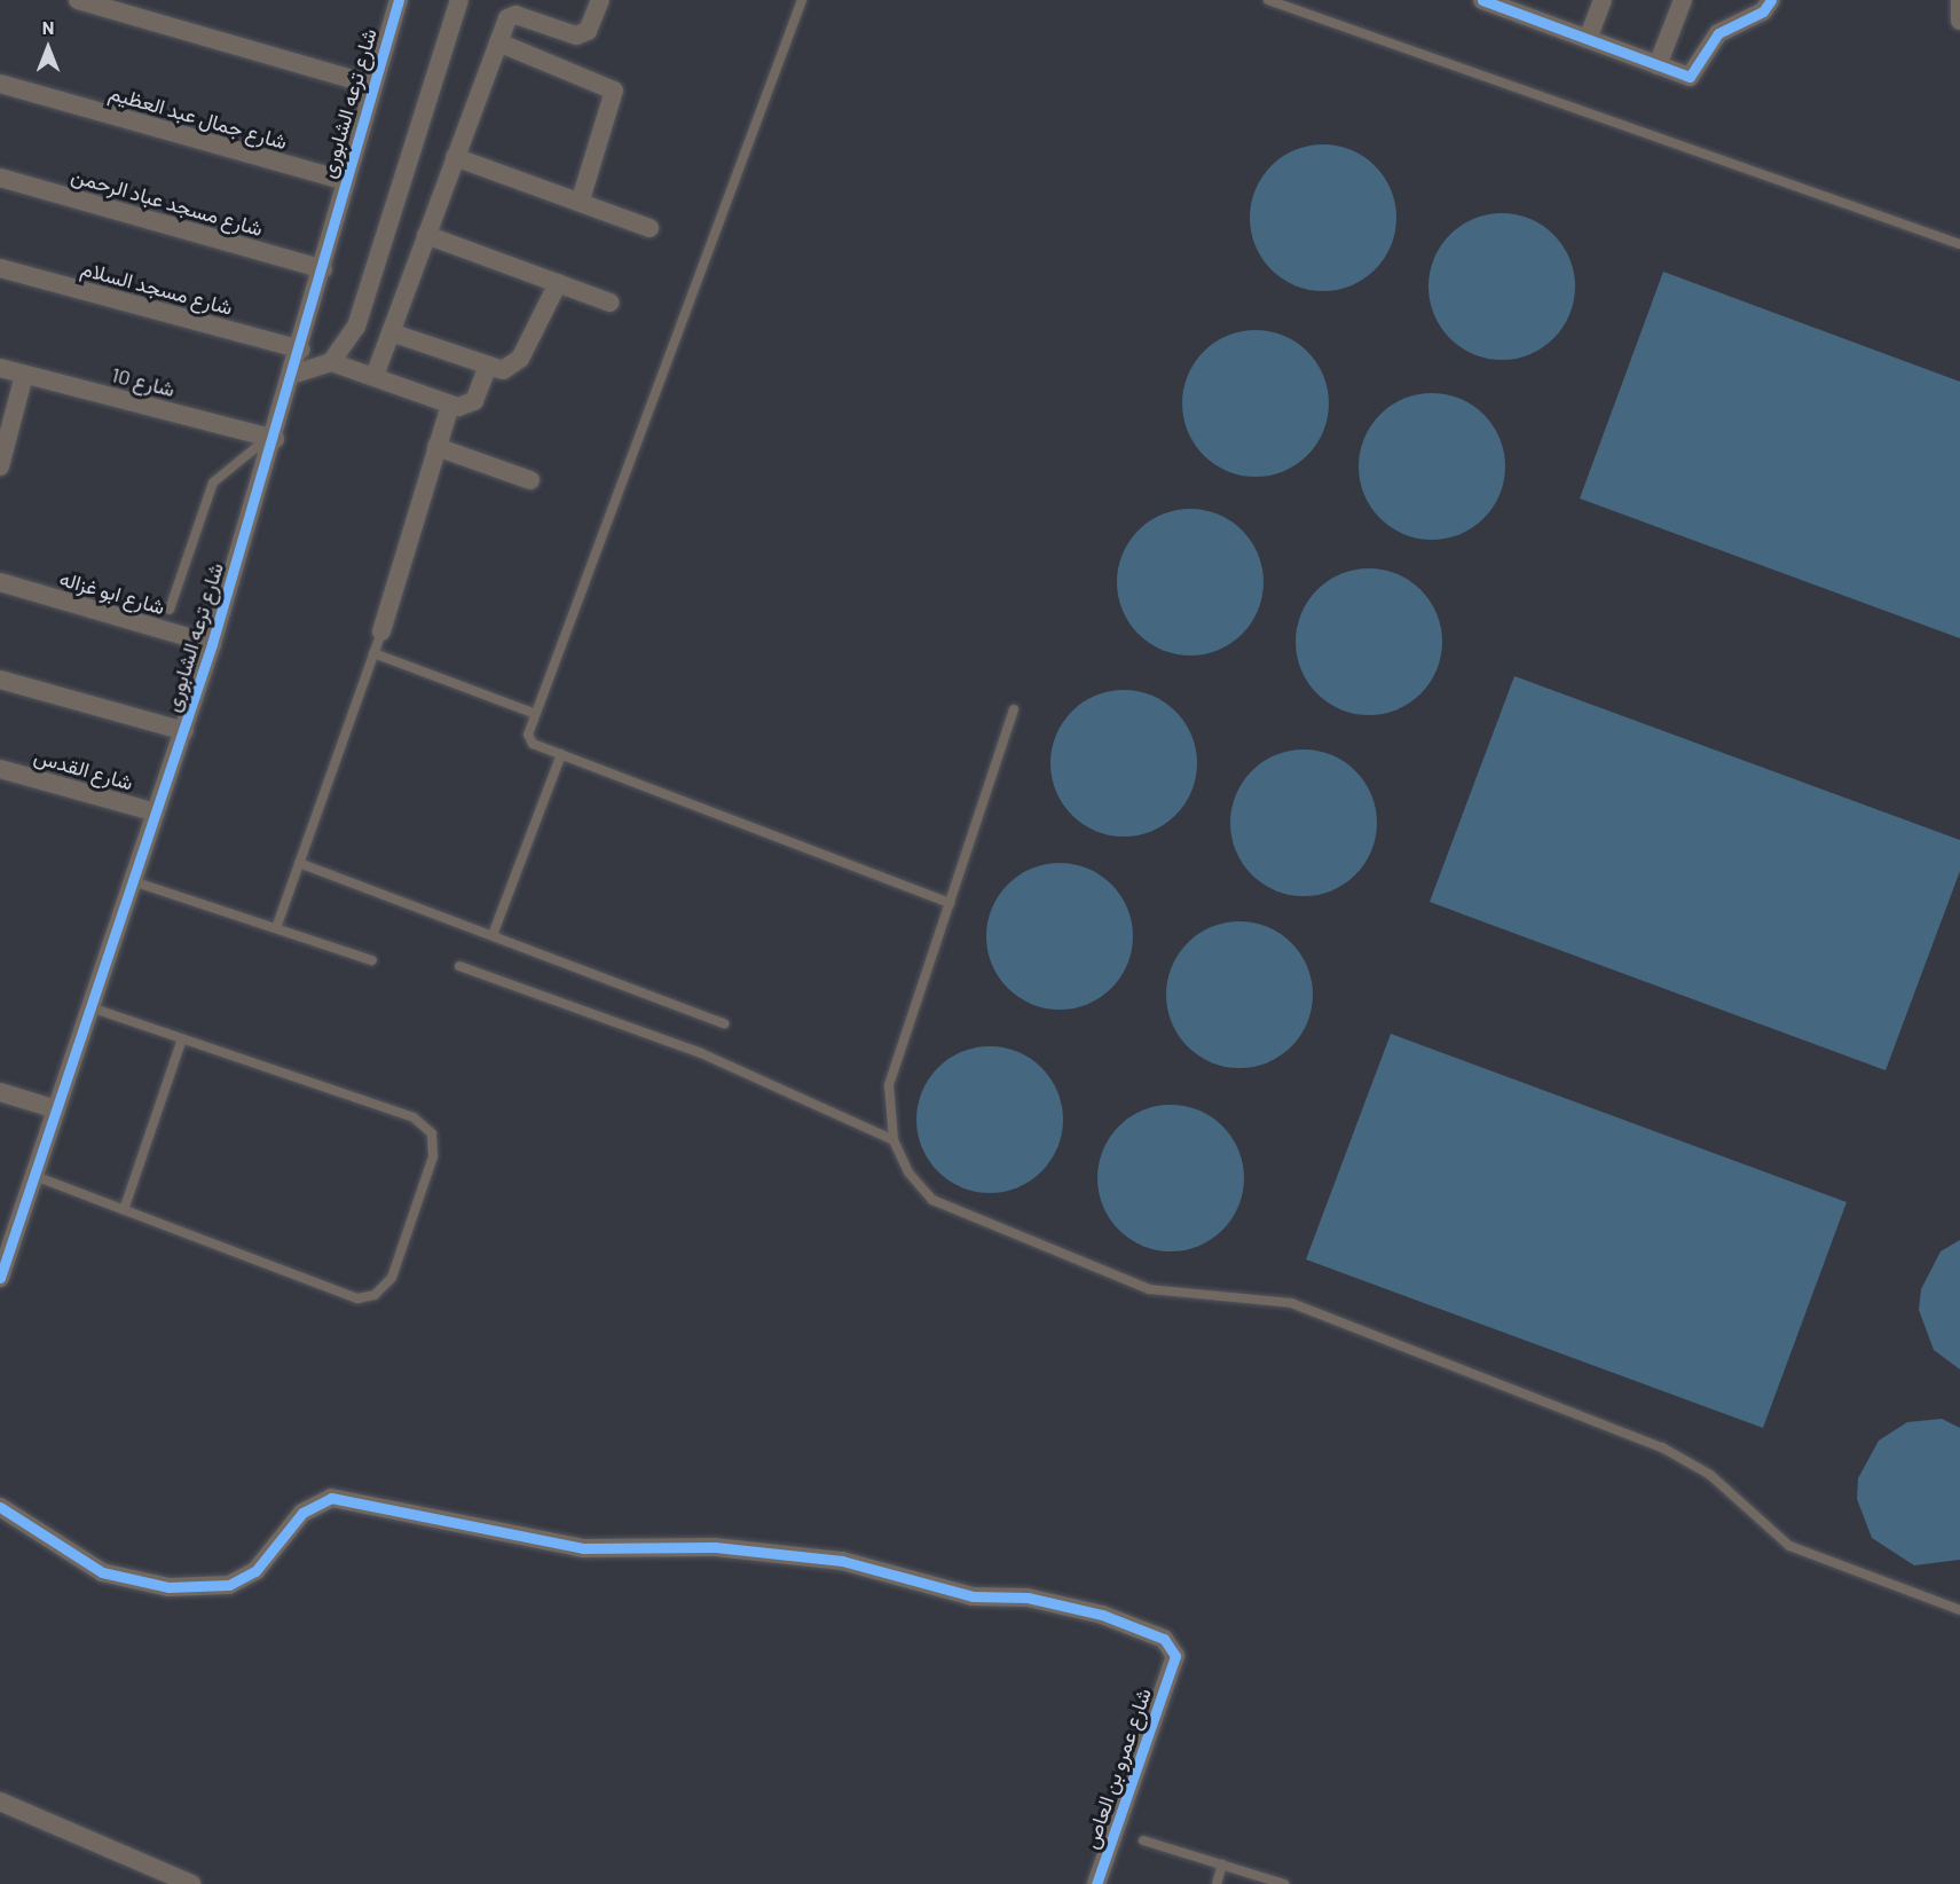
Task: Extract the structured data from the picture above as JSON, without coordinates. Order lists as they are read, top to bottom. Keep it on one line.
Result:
{"streets":{"street":["شارع ترعه الشابورى","شارع جمال عبد العظيم","شارع مسجد عباد الرحمن","شارع مسجد السلام","شارع 10","شارع ابو غزاله","شارع القدس","شارع عمرو بن العاص"]},"crossings":[["شارع ترعه الشابورى","شارع جمال عبد العظيم"],["شارع ترعه الشابورى","شارع مسجد عباد الرحمن"],["شارع ترعه الشابورى","شارع مسجد السلام"],["شارع ترعه الشابورى","شارع 10"],["شارع ترعه الشابورى","شارع ابو غزاله"],["شارع ترعه الشابورى","شارع القدس"]],"north":"top"}
